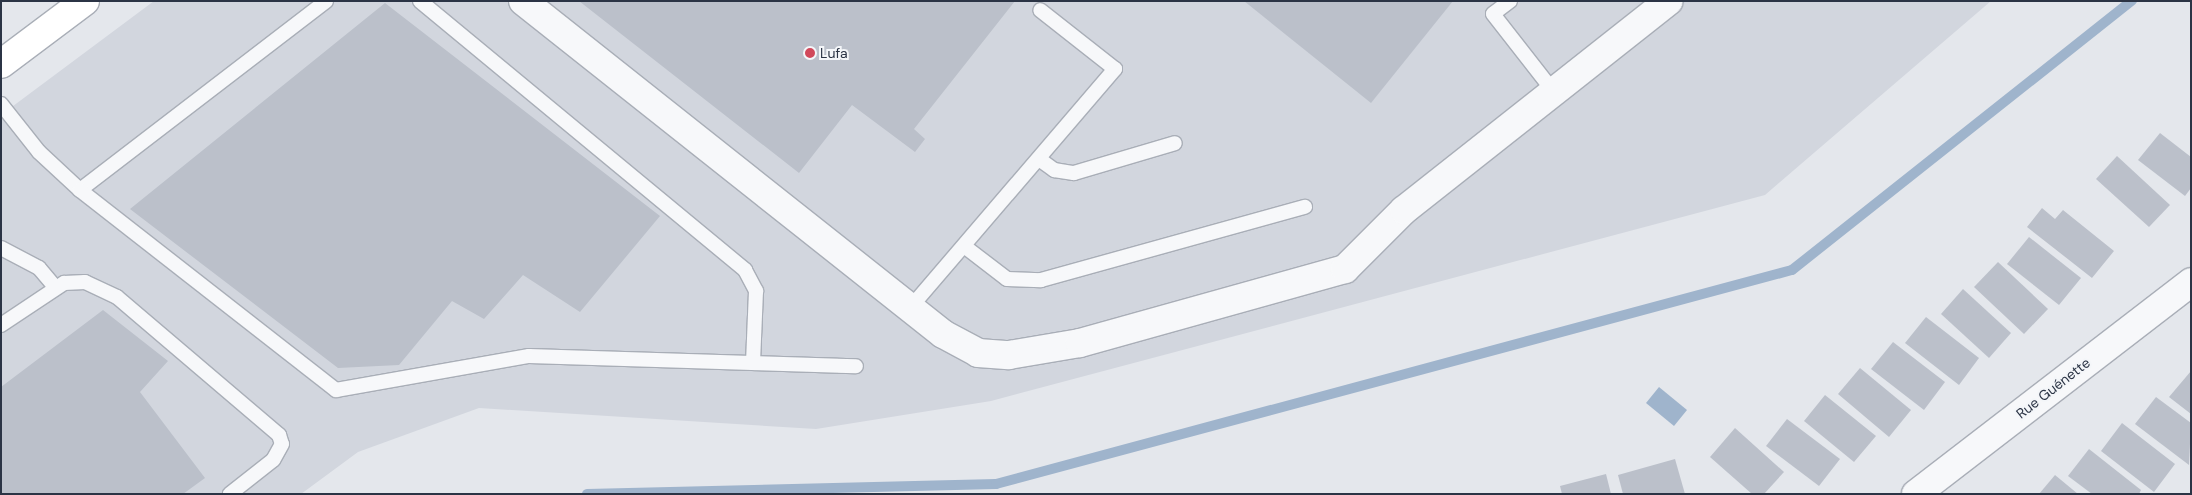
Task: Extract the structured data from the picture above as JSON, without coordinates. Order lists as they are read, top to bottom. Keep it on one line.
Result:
{"streets":{"street":["Rue Guénette"]},"places":["Lufa"]}
